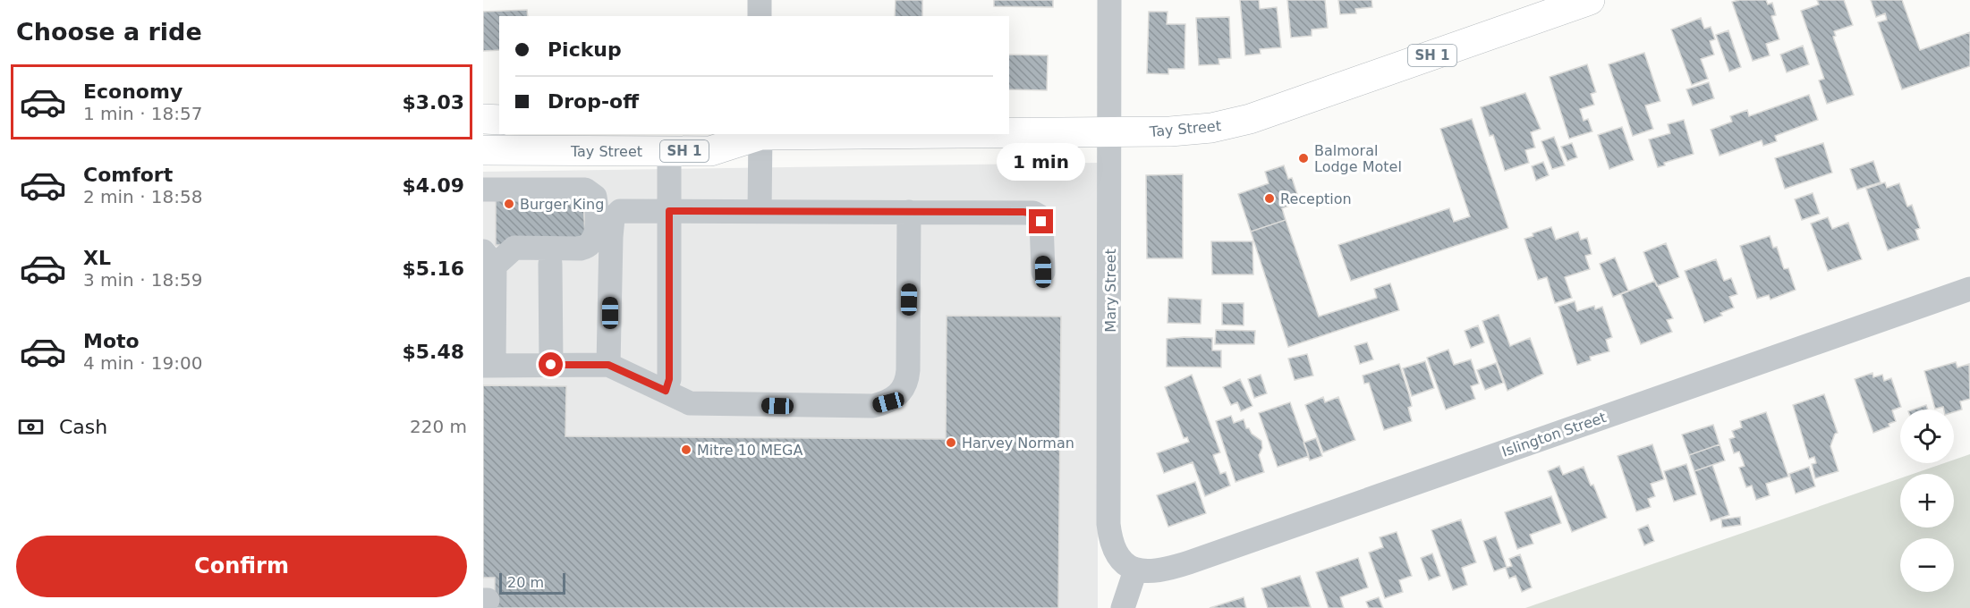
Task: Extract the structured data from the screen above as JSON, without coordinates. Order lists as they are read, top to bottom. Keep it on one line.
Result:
{"streets":{"highway":["SH 1","Tay Street"],"street":["Mary Street","Islington Street"]},"crossings":[["Tay Street","Mary Street"],["Mary Street","Islington Street"]],"places":["Balmoral Lodge Motel","Reception","Burger King","Harvey Norman","Mitre 10 MEGA"],"scale_bar":"20 m","page":{"heading":"Choose a ride","banner":["Pickup","Drop-off"],"list":[{"name":"Economy","note":"1 min · 18:57","value":"$3.03"},{"name":"Comfort","note":"2 min · 18:58","value":"$4.09"},{"name":"XL","note":"3 min · 18:59","value":"$5.16"},{"name":"Moto","note":"4 min · 19:00","value":"$5.48"}],"bubble":"1 min","pay":["Cash","220 m"],"map_buttons":["+","−"],"buttons":"Confirm","scale":"20 m"}}
